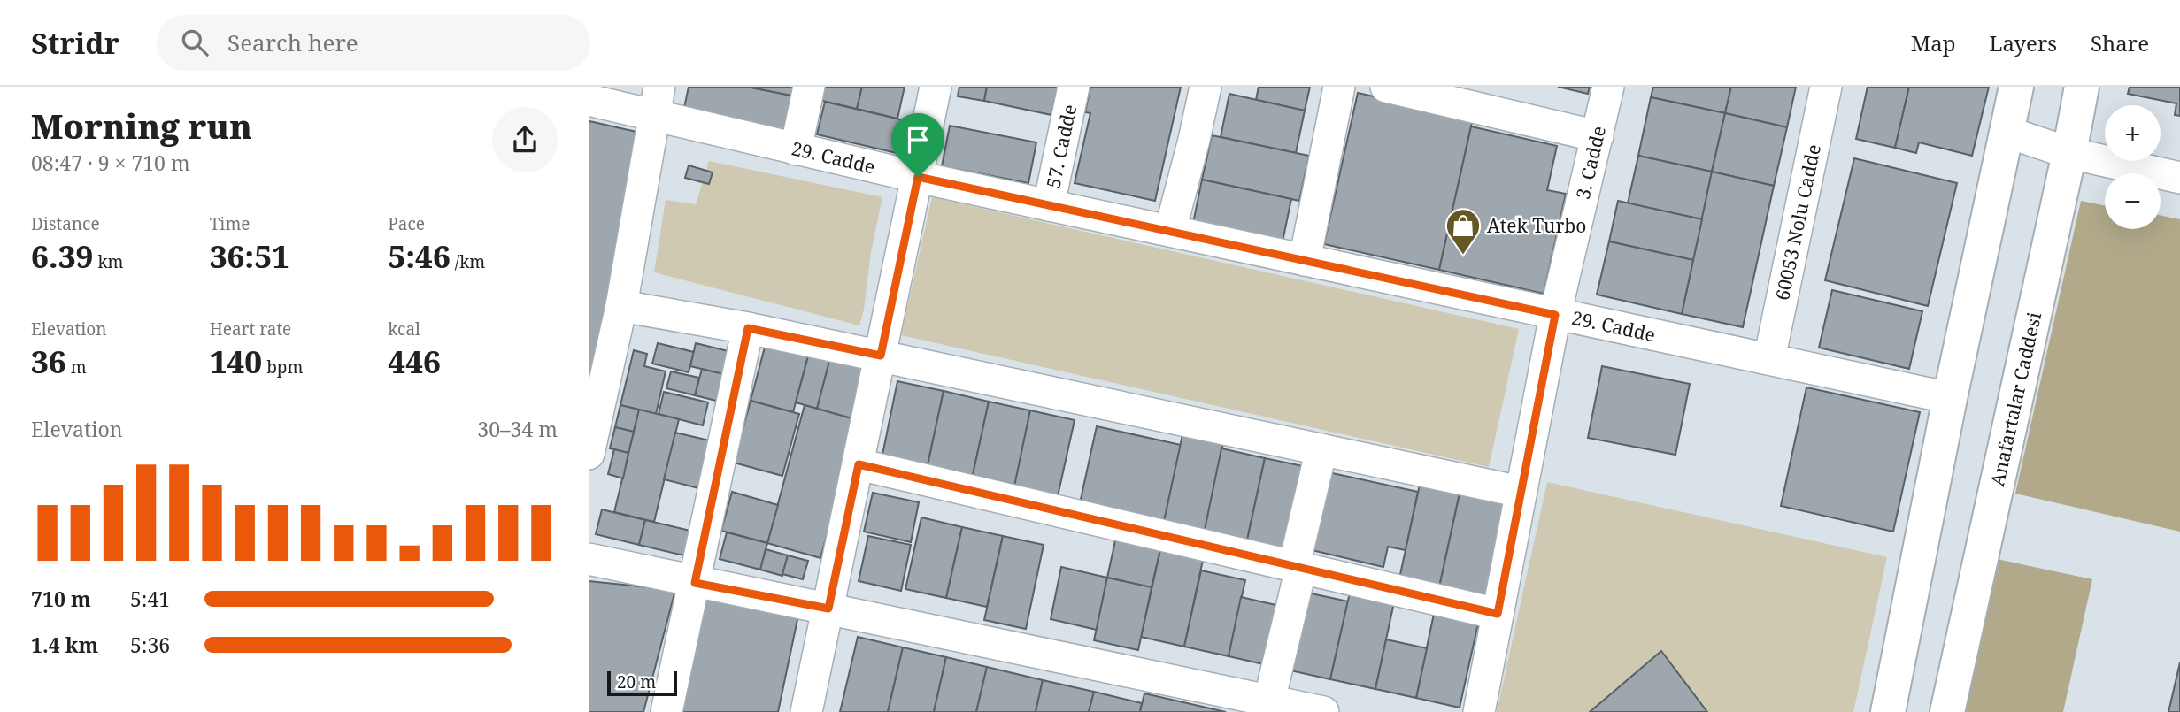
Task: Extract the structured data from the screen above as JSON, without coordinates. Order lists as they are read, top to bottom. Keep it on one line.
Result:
{"streets":{"main road":["Anafartalar Caddesi"],"street":["57. Cadde","29. Cadde","3. Cadde","60053 Nolu Cadde"]},"crossings":[["57. Cadde","29. Cadde"],["29. Cadde","3. Cadde"],["29. Cadde","60053 Nolu Cadde"]],"places":{"shop":["Atek Turbo"]},"scale_bar":"20 m","page":{"header":"Stridr","search":"Search here","nav":["Map","Layers","Share"],"heading":["Morning run","08:47 · 9 × 710 m"],"map_buttons":["+","−"],"stats":[["Distance","6.39 km"],["Time","36:51"],["Pace","5:46 /km"],["Elevation","36 m"],["Heart rate","140 bpm"],["kcal","446"]],"chart":["Elevation","30–34 m"],"list":[{"name":"710 m","note":"5:41"},{"name":"1.4 km","note":"5:36"}],"scale":"20 m"}}
